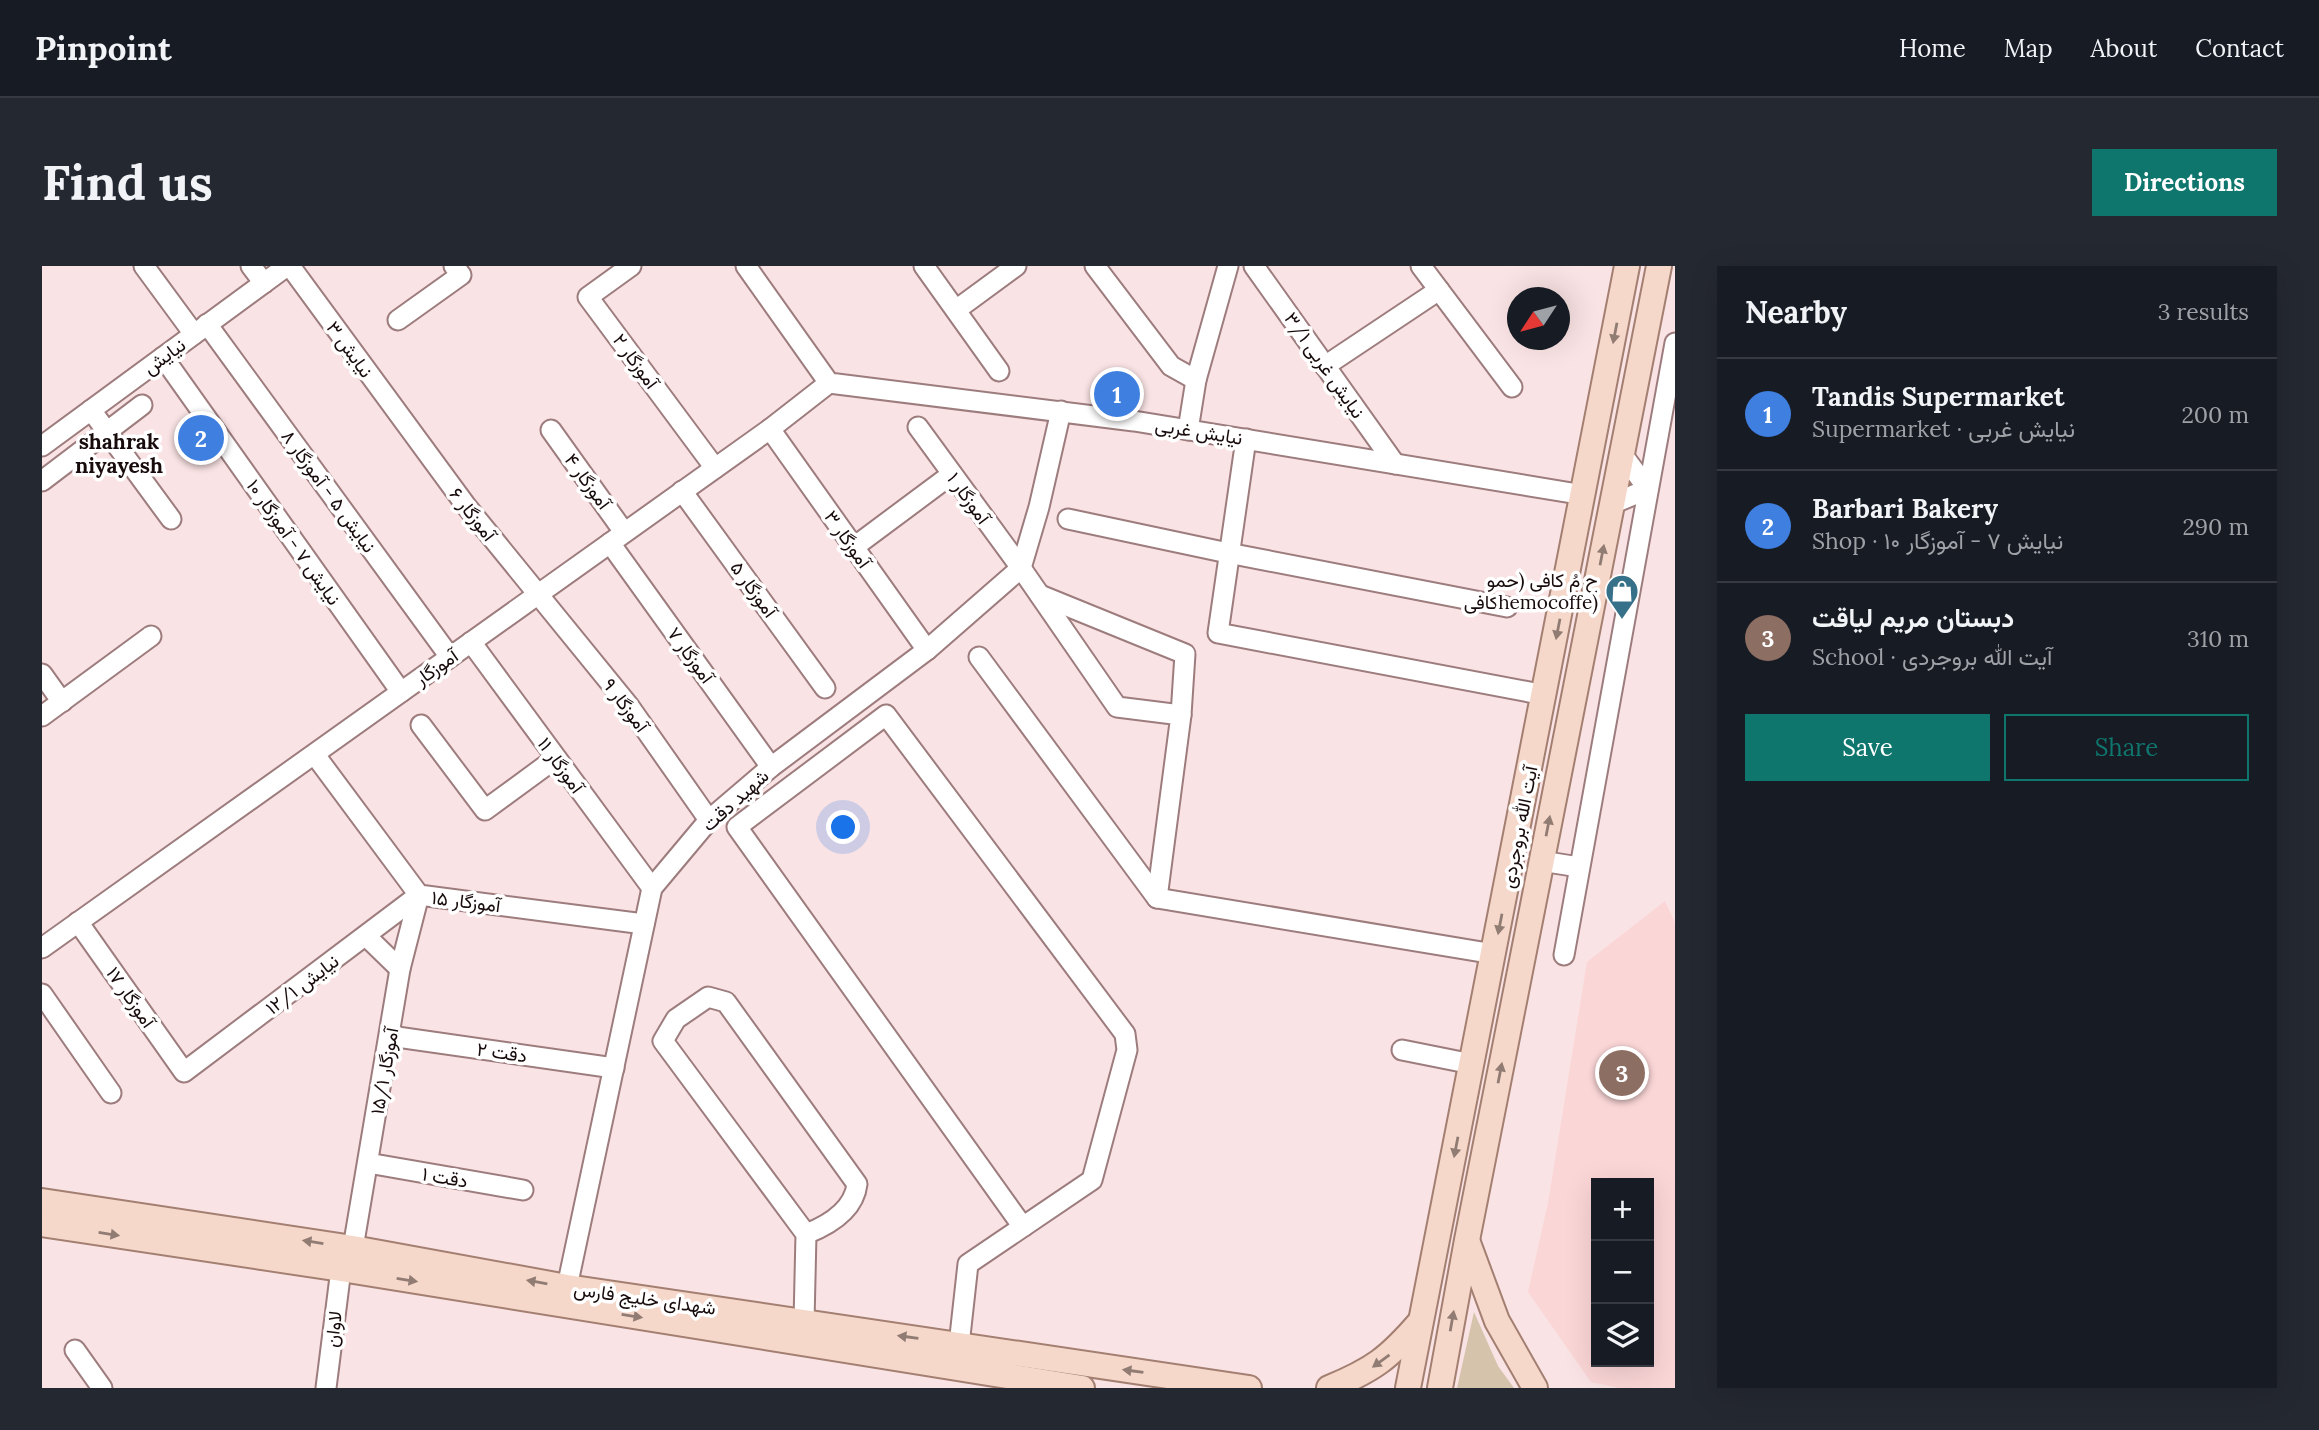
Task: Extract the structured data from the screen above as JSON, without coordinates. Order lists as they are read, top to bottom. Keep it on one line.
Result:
{"streets":{"main road":["آیت الله بروجردی","شهدای خلیج فارس"],"street":["نیایش ۳","نیایش","آموزگار ۲","نیایش غربی ۳/۱","نیایش غربی","آموزگار ۴","نیایش ۵ - آموزگار ۸","آموزگار ۱","آموزگار ۶","آموزگار ۳","نیایش ۷ - آموزگار ۱۰","آموزگار ۵","آموزگار ۷","آموزگار","آموزگار ۹","آموزگار ۱۱","شهید دقت","آموزگار ۱۵","نیایش ۱۲/۱","آموزگار ۱۷","دقت ۲","آموزگار ۱۵/۱","دقت ۱","لاوان"]},"crossings":[["نیایش ۳","نیایش"],["نیایش ۳","آموزگار ۶"],["نیایش","نیایش ۵ - آموزگار ۸"],["نیایش","نیایش ۷ - آموزگار ۱۰"],["آموزگار ۲","آموزگار"],["نیایش غربی ۳/۱","نیایش غربی"],["نیایش غربی","آموزگار"],["نیایش غربی","آیت الله بروجردی"],["آموزگار ۴","آموزگار ۷"],["آموزگار ۴","آموزگار"],["نیایش ۵ - آموزگار ۸","آموزگار"],["آموزگار ۱","شهید دقت"],["آموزگار ۶","آموزگار"],["آموزگار ۶","آموزگار ۹"],["آموزگار ۳","آموزگار"],["آموزگار ۳","شهید دقت"],["نیایش ۷ - آموزگار ۱۰","آموزگار"],["آموزگار ۵","آموزگار"],["آموزگار ۷","آموزگار"],["آموزگار ۷","شهید دقت"],["آموزگار","آموزگار ۹"],["آموزگار","آموزگار ۱۱"],["آموزگار","آموزگار ۱۵"],["آموزگار","آموزگار ۱۷"],["آموزگار ۹","شهید دقت"],["آموزگار ۱۱","شهید دقت"],["شهید دقت","آموزگار ۱۵"],["شهید دقت","دقت ۲"],["شهید دقت","شهدای خلیج فارس"],["آموزگار ۱۵","نیایش ۱۲/۱"],["آموزگار ۱۵","آموزگار ۱۵/۱"],["نیایش ۱۲/۱","آموزگار ۱۷"],["نیایش ۱۲/۱","آموزگار ۱۵/۱"],["دقت ۲","آموزگار ۱۵/۱"],["آموزگار ۱۵/۱","دقت ۱"],["آموزگار ۱۵/۱","شهدای خلیج فارس"],["آموزگار ۱۵/۱","لاوان"],["شهدای خلیج فارس","لاوان"]],"districts":["shahrak niyayesh"],"places":{"shop":["حِ مُ کافی (حمو کافیhemocoffe)"]},"north":"bottom left","page":{"header":"Pinpoint","nav":["Home","Map","About","Contact"],"buttons":["Directions",["Save","Share"]],"title":"Find us","heading":["Nearby","3 results"],"list":[{"mark":"1","name":"Tandis Supermarket","note":"Supermarket · نیایش غربی","value":"200 m"},{"mark":"2","name":"Barbari Bakery","note":"Shop · نیایش ۷ - آموزگار ۱۰","value":"290 m"},{"mark":"3","name":"دبستان مریم لیاقت","note":"School · آیت الله بروجردی","value":"310 m"}],"pins":["1","2","3"],"map_buttons":["+","−"]}}
